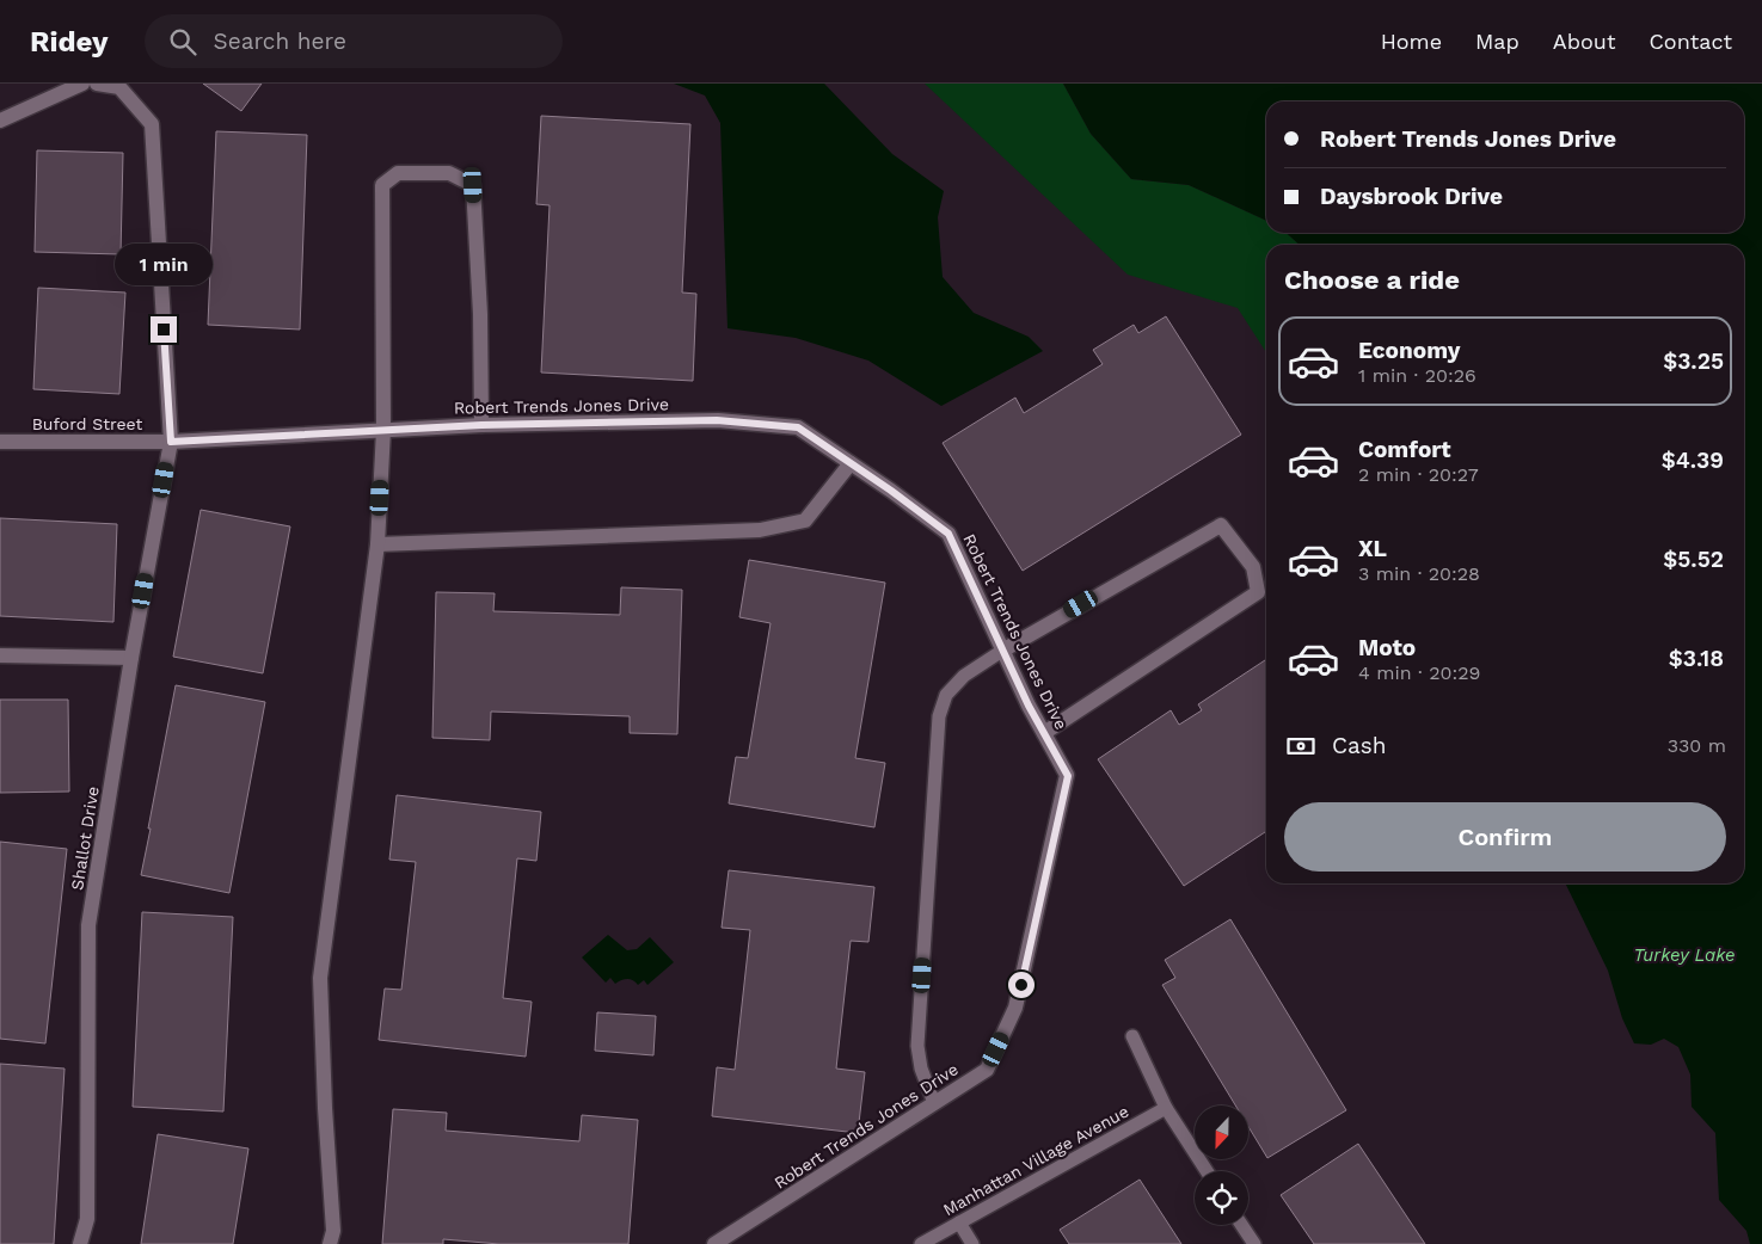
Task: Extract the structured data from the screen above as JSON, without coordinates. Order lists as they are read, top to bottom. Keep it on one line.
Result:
{"streets":{"street":["Robert Trends Jones Drive","Buford Street","Shallot Drive"],"lane":["Manhattan Village Avenue"]},"crossings":[["Robert Trends Jones Drive","Buford Street"],["Buford Street","Shallot Drive"]],"water":["Turkey Lake"],"north":"bottom","page":{"header":"Ridey","search":"Search here","nav":["Home","Map","About","Contact"],"banner":["Robert Trends Jones Drive","Daysbrook Drive"],"bubble":"1 min","heading":"Choose a ride","list":[{"name":"Economy","note":"1 min · 20:26","value":"$3.25"},{"name":"Comfort","note":"2 min · 20:27","value":"$4.39"},{"name":"XL","note":"3 min · 20:28","value":"$5.52"},{"name":"Moto","note":"4 min · 20:29","value":"$3.18"}],"pay":["Cash","330 m"],"buttons":"Confirm"}}
